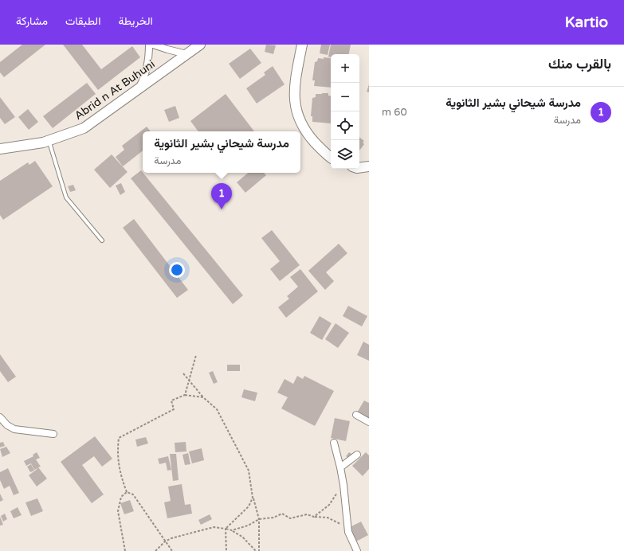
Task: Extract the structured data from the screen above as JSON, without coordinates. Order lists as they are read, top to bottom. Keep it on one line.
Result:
{"streets":{"street":["Abrid n At Buhuni"]},"page":{"header":"Kartio","nav":["الخريطة","الطبقات","مشاركة"],"heading":"بالقرب منك","map_buttons":["+","−"],"list":[{"mark":"1","name":"مدرسة شيحاني بشير الثانوية","note":"مدرسة","value":"60 m"}],"popup":["مدرسة شيحاني بشير الثانوية","مدرسة"],"pins":"1"}}
